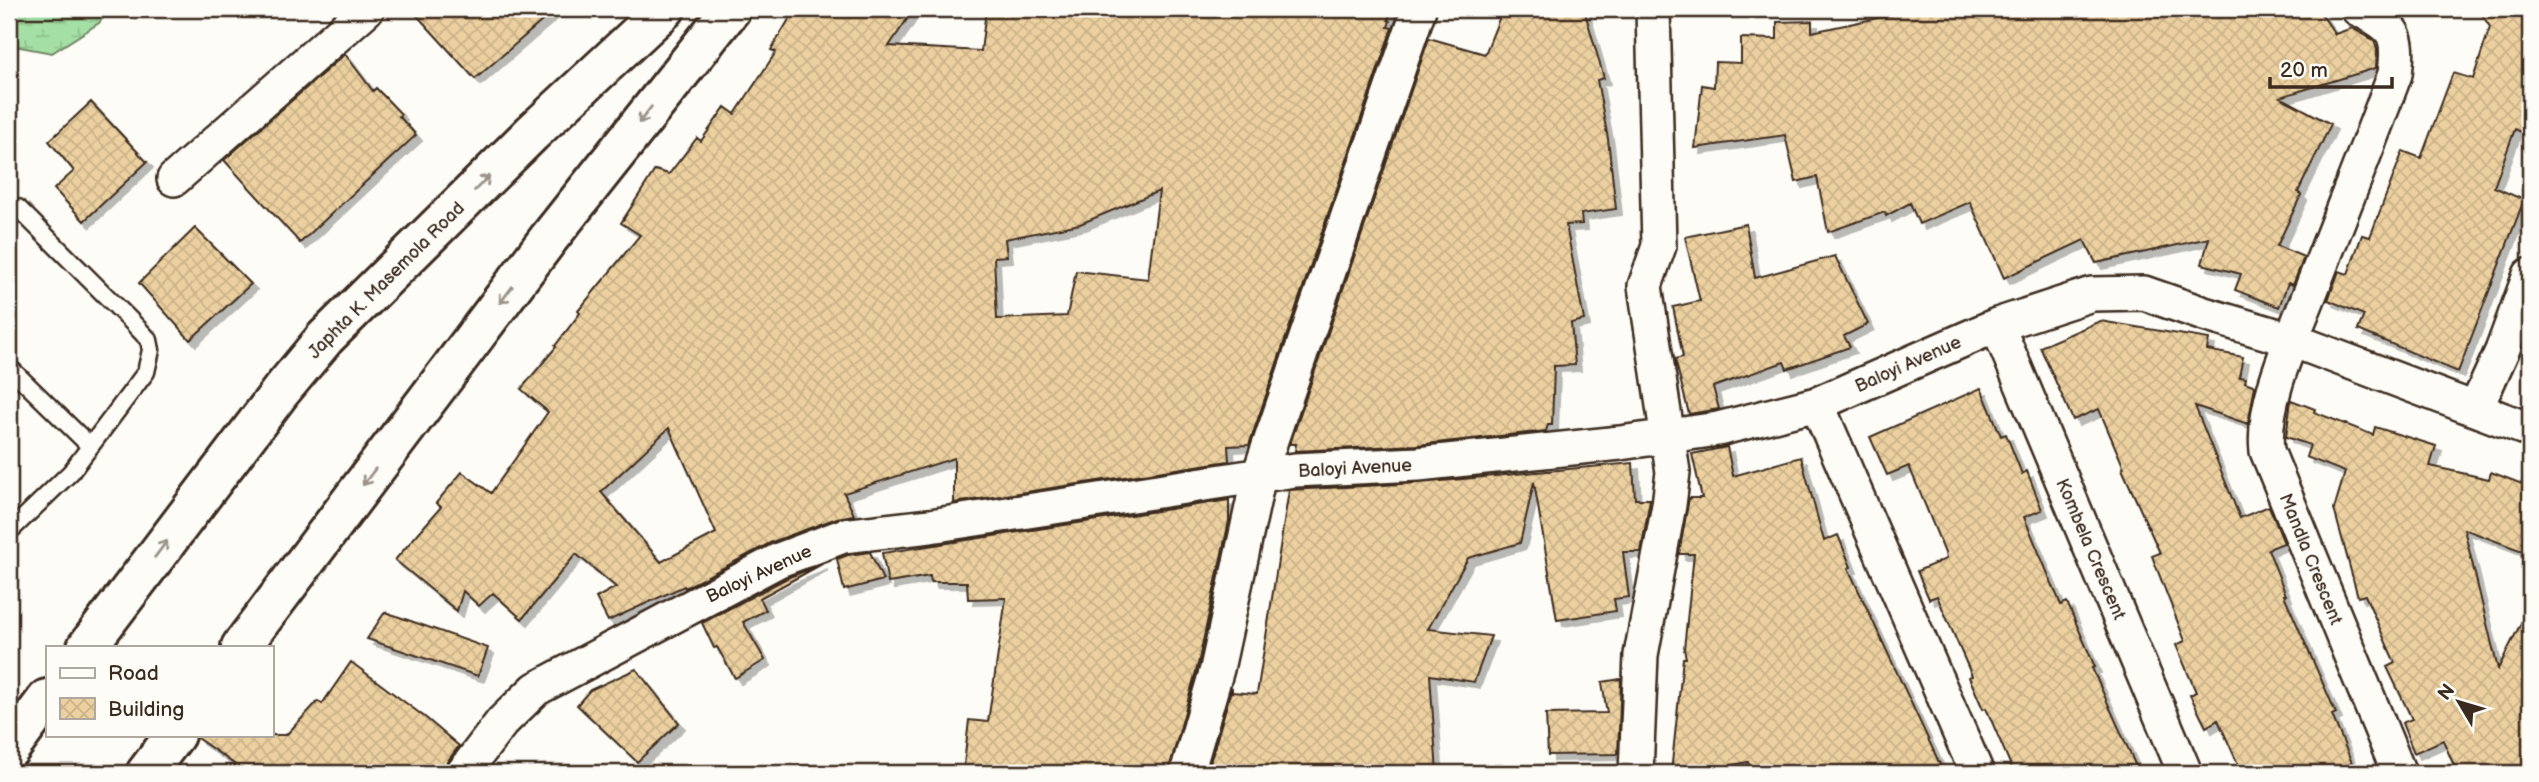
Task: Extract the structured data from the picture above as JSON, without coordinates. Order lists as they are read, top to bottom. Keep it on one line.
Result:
{"streets":{"main road":["Japhta K. Masemola Road"],"street":["Baloyi Avenue","Kombela Crescent","Mandla Crescent"]},"crossings":[["Baloyi Avenue","Kombela Crescent"],["Baloyi Avenue","Mandla Crescent"]],"legend":["Road","Building"],"scale_bar":"20 m","north":"top left"}
